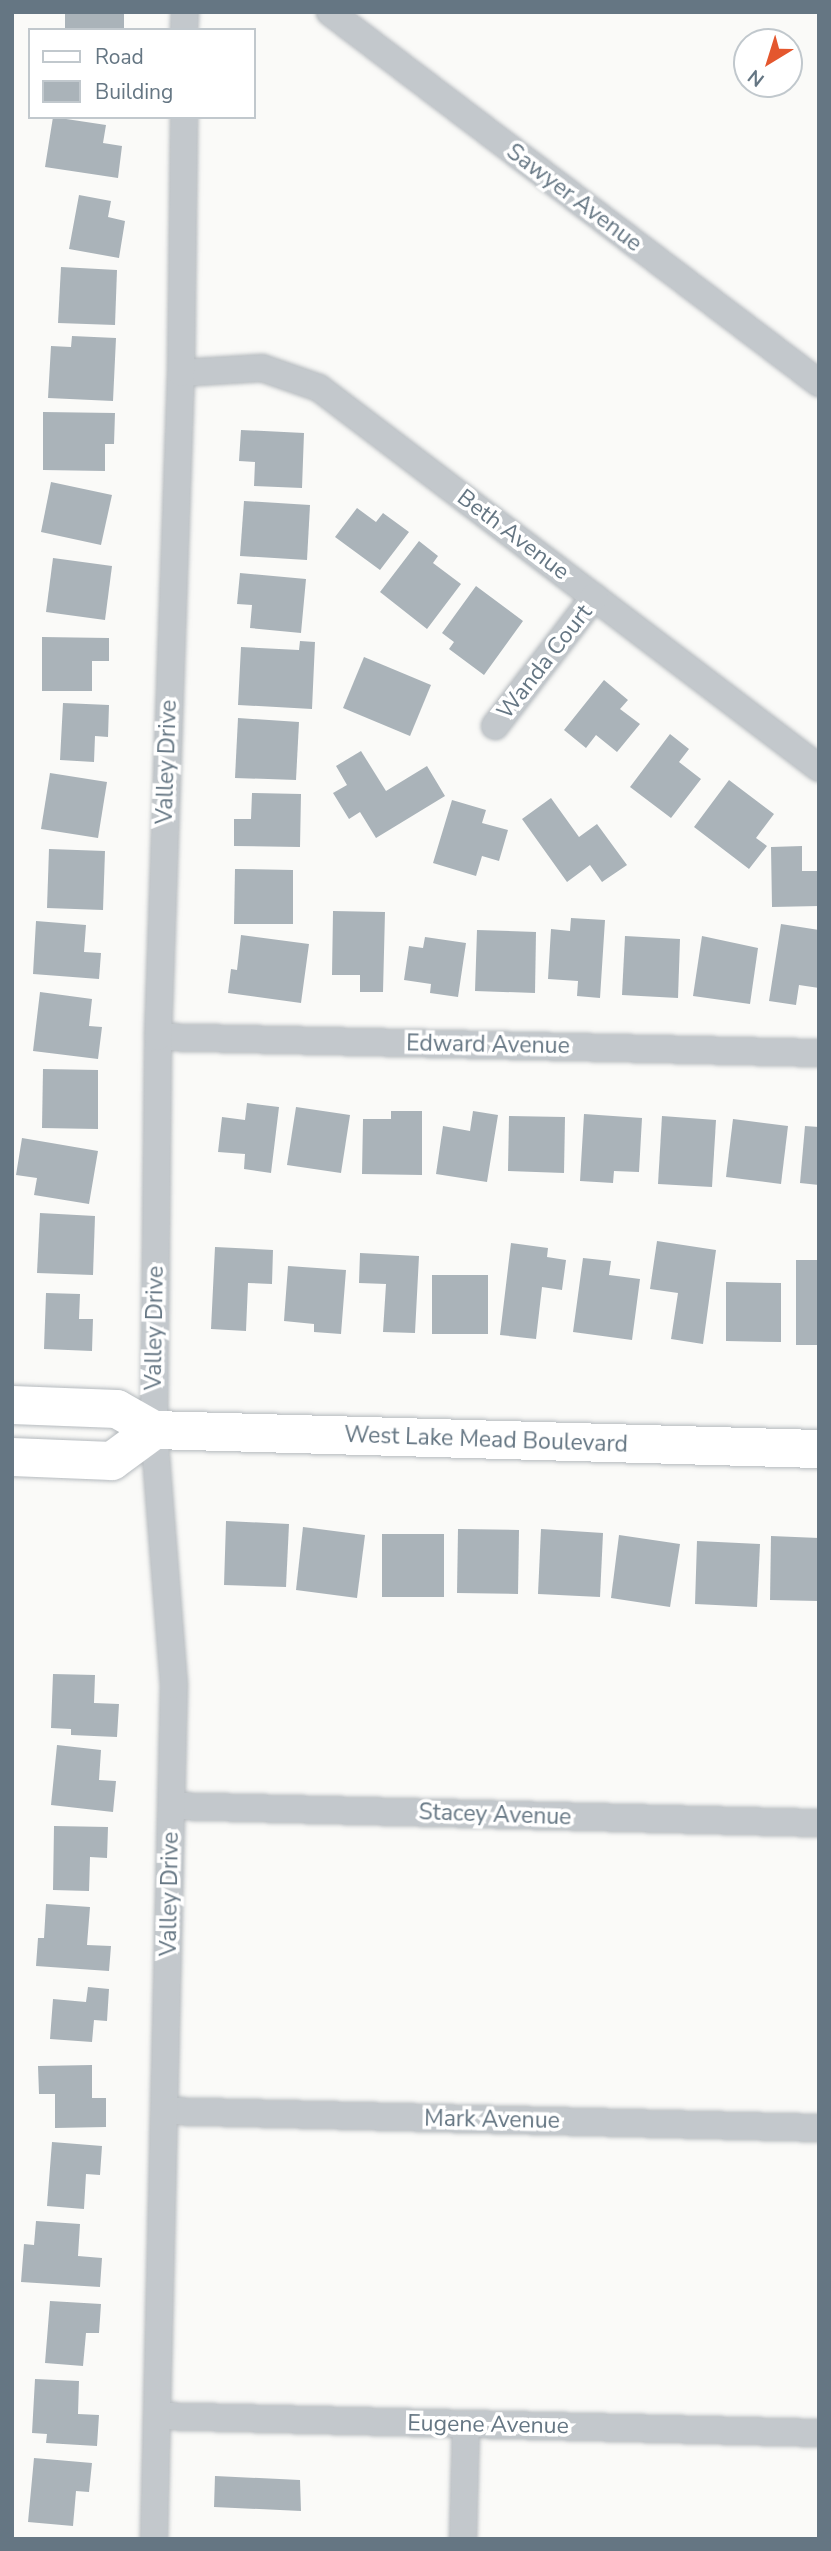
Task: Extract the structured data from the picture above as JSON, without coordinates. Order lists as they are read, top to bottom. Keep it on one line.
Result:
{"streets":{"main road":["West Lake Mead Boulevard"],"street":["Sawyer Avenue","Beth Avenue","Wanda Court","Valley Drive","Edward Avenue","Stacey Avenue","Mark Avenue","Eugene Avenue"]},"crossings":[["Beth Avenue","Wanda Court"],["Beth Avenue","Valley Drive"],["Valley Drive","Edward Avenue"],["Valley Drive","West Lake Mead Boulevard"],["Valley Drive","Stacey Avenue"],["Valley Drive","Mark Avenue"],["Valley Drive","Eugene Avenue"]],"legend":["Road","Building"],"north":"bottom left"}
